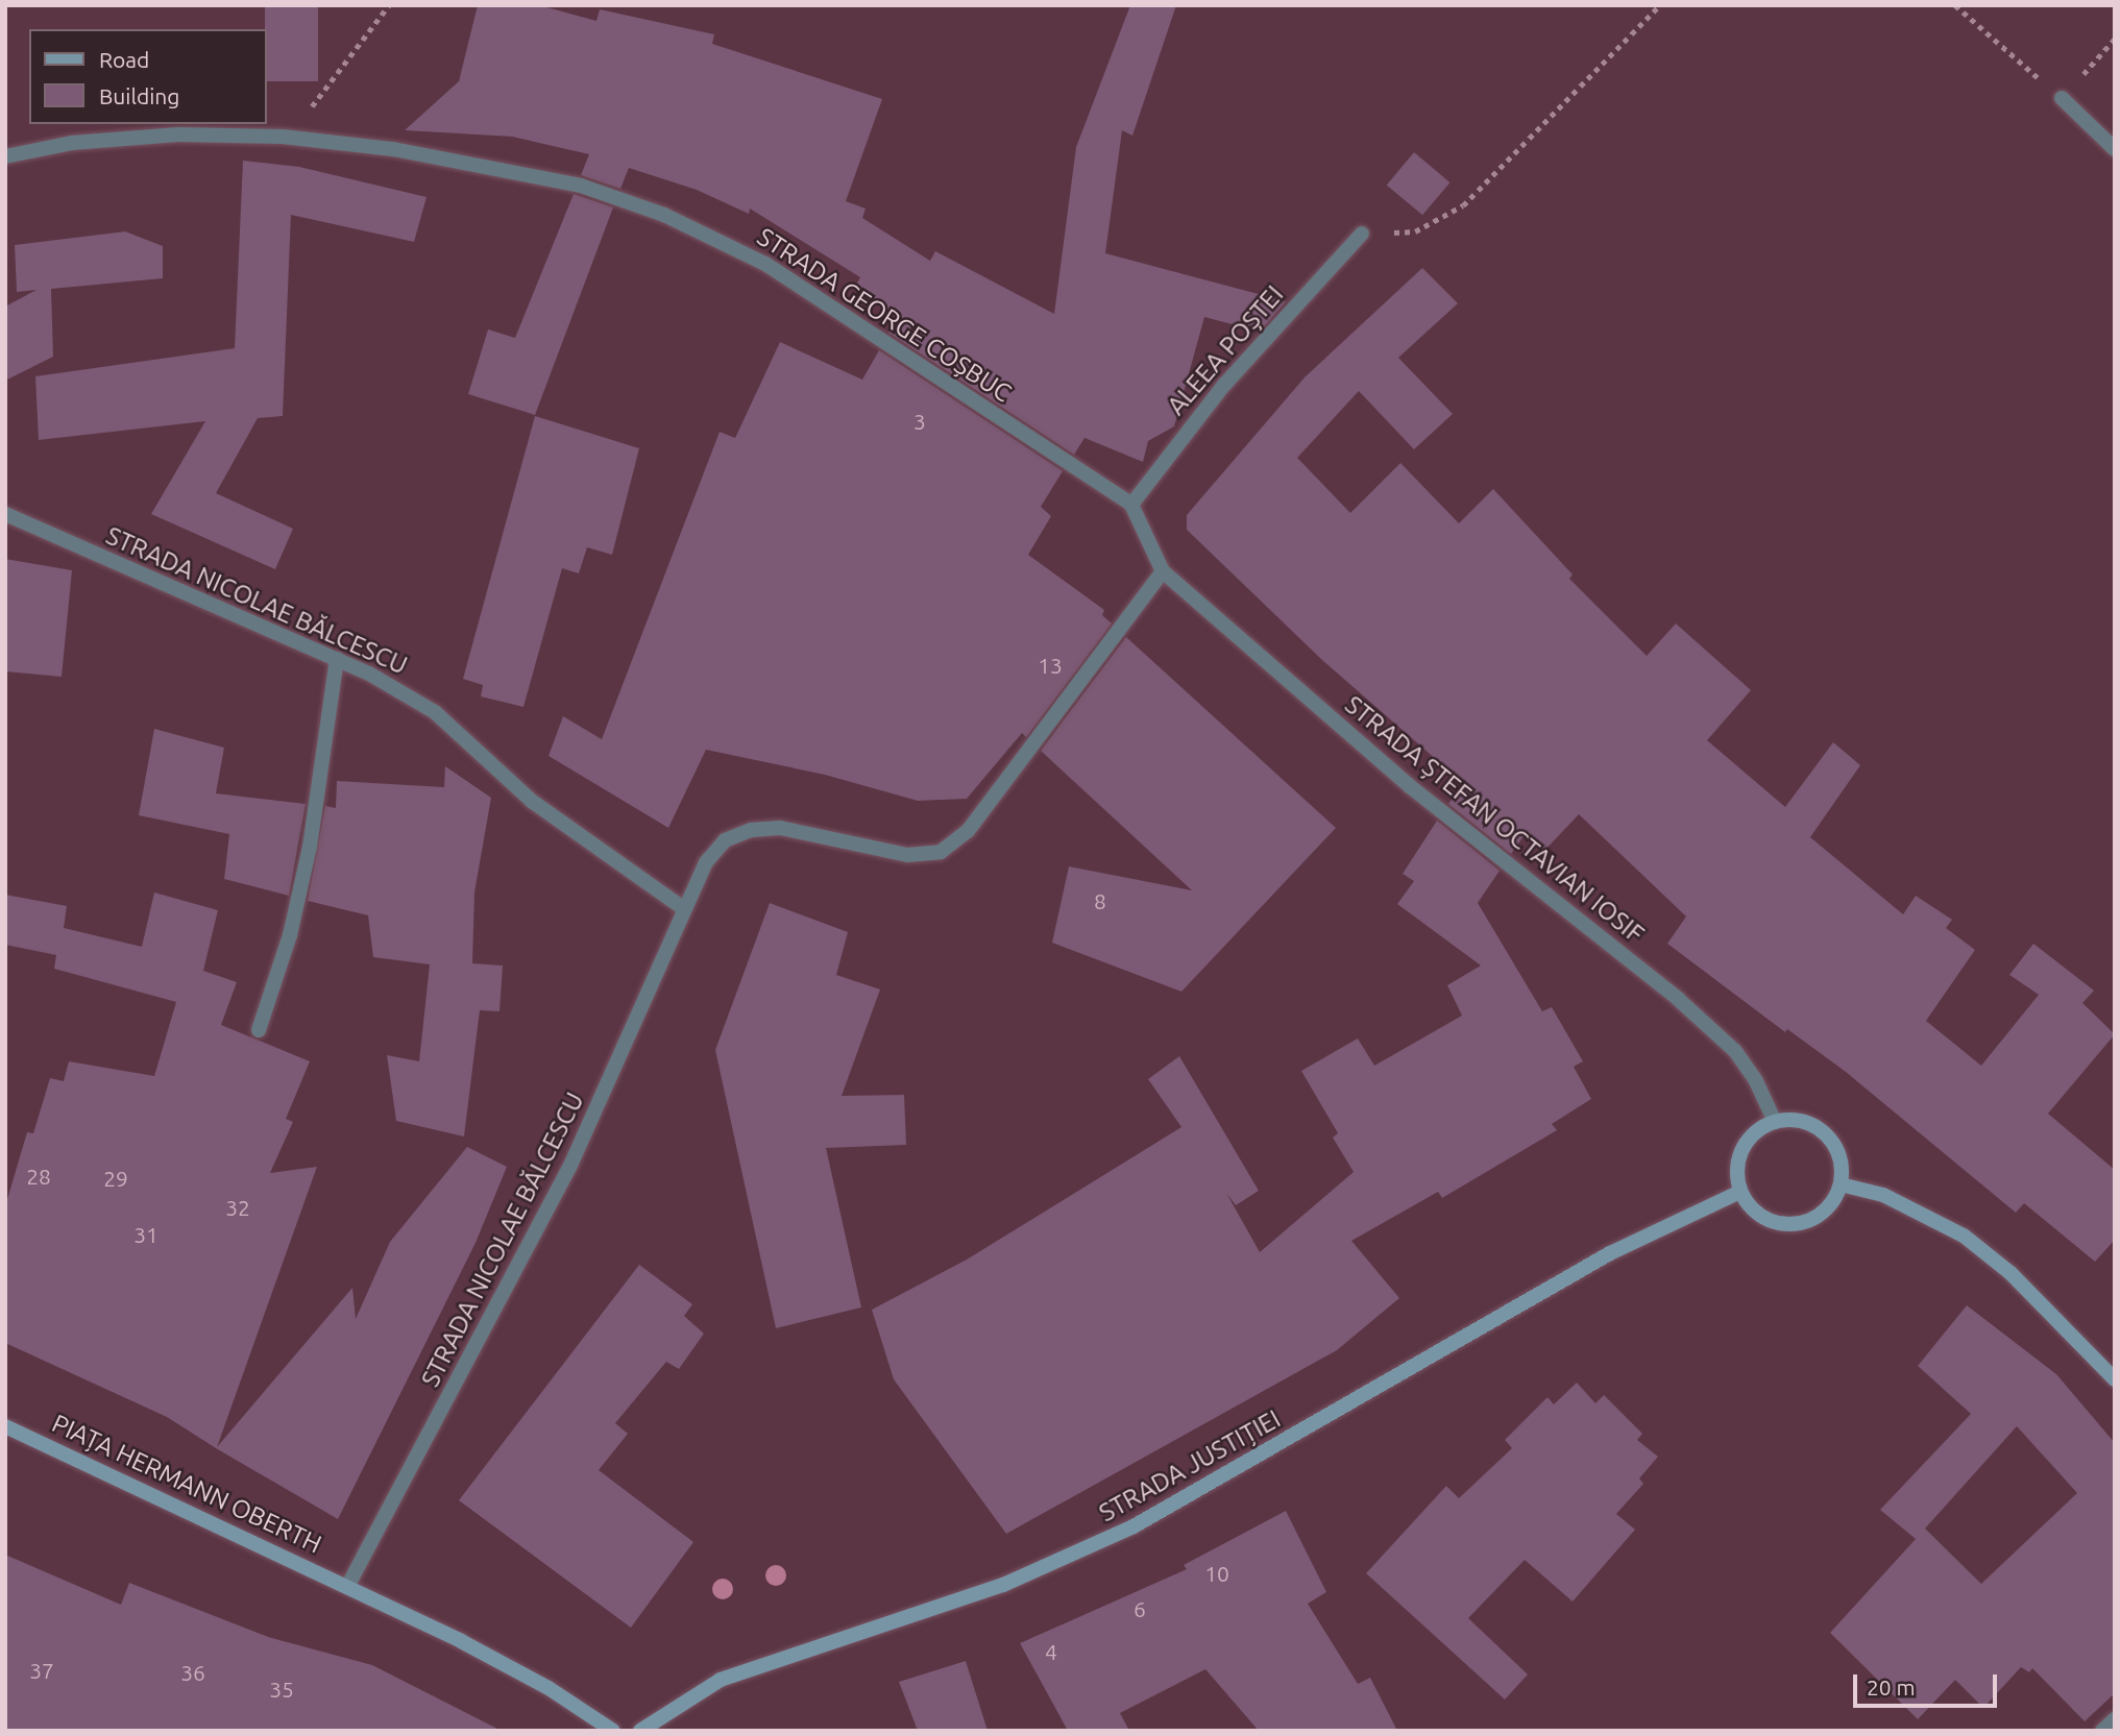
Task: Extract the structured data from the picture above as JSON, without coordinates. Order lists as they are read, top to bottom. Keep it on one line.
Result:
{"streets":{"main road":["STRADA JUSTIȚIEI","PIAȚA HERMANN OBERTH"],"street":["STRADA GEORGE COȘBUC","ALEEA POȘTEI","STRADA NICOLAE BĂLCESCU","STRADA ȘTEFAN OCTAVIAN IOSIF"]},"crossings":[["STRADA GEORGE COȘBUC","ALEEA POȘTEI"],["STRADA NICOLAE BĂLCESCU","STRADA ȘTEFAN OCTAVIAN IOSIF"],["STRADA NICOLAE BĂLCESCU","PIAȚA HERMANN OBERTH"],["STRADA ȘTEFAN OCTAVIAN IOSIF","STRADA JUSTIȚIEI"]],"house_numbers":["3","13","8","28","29","32","31","10","6","4","37","36","35"],"legend":["Road","Building"],"scale_bar":"20 m"}
